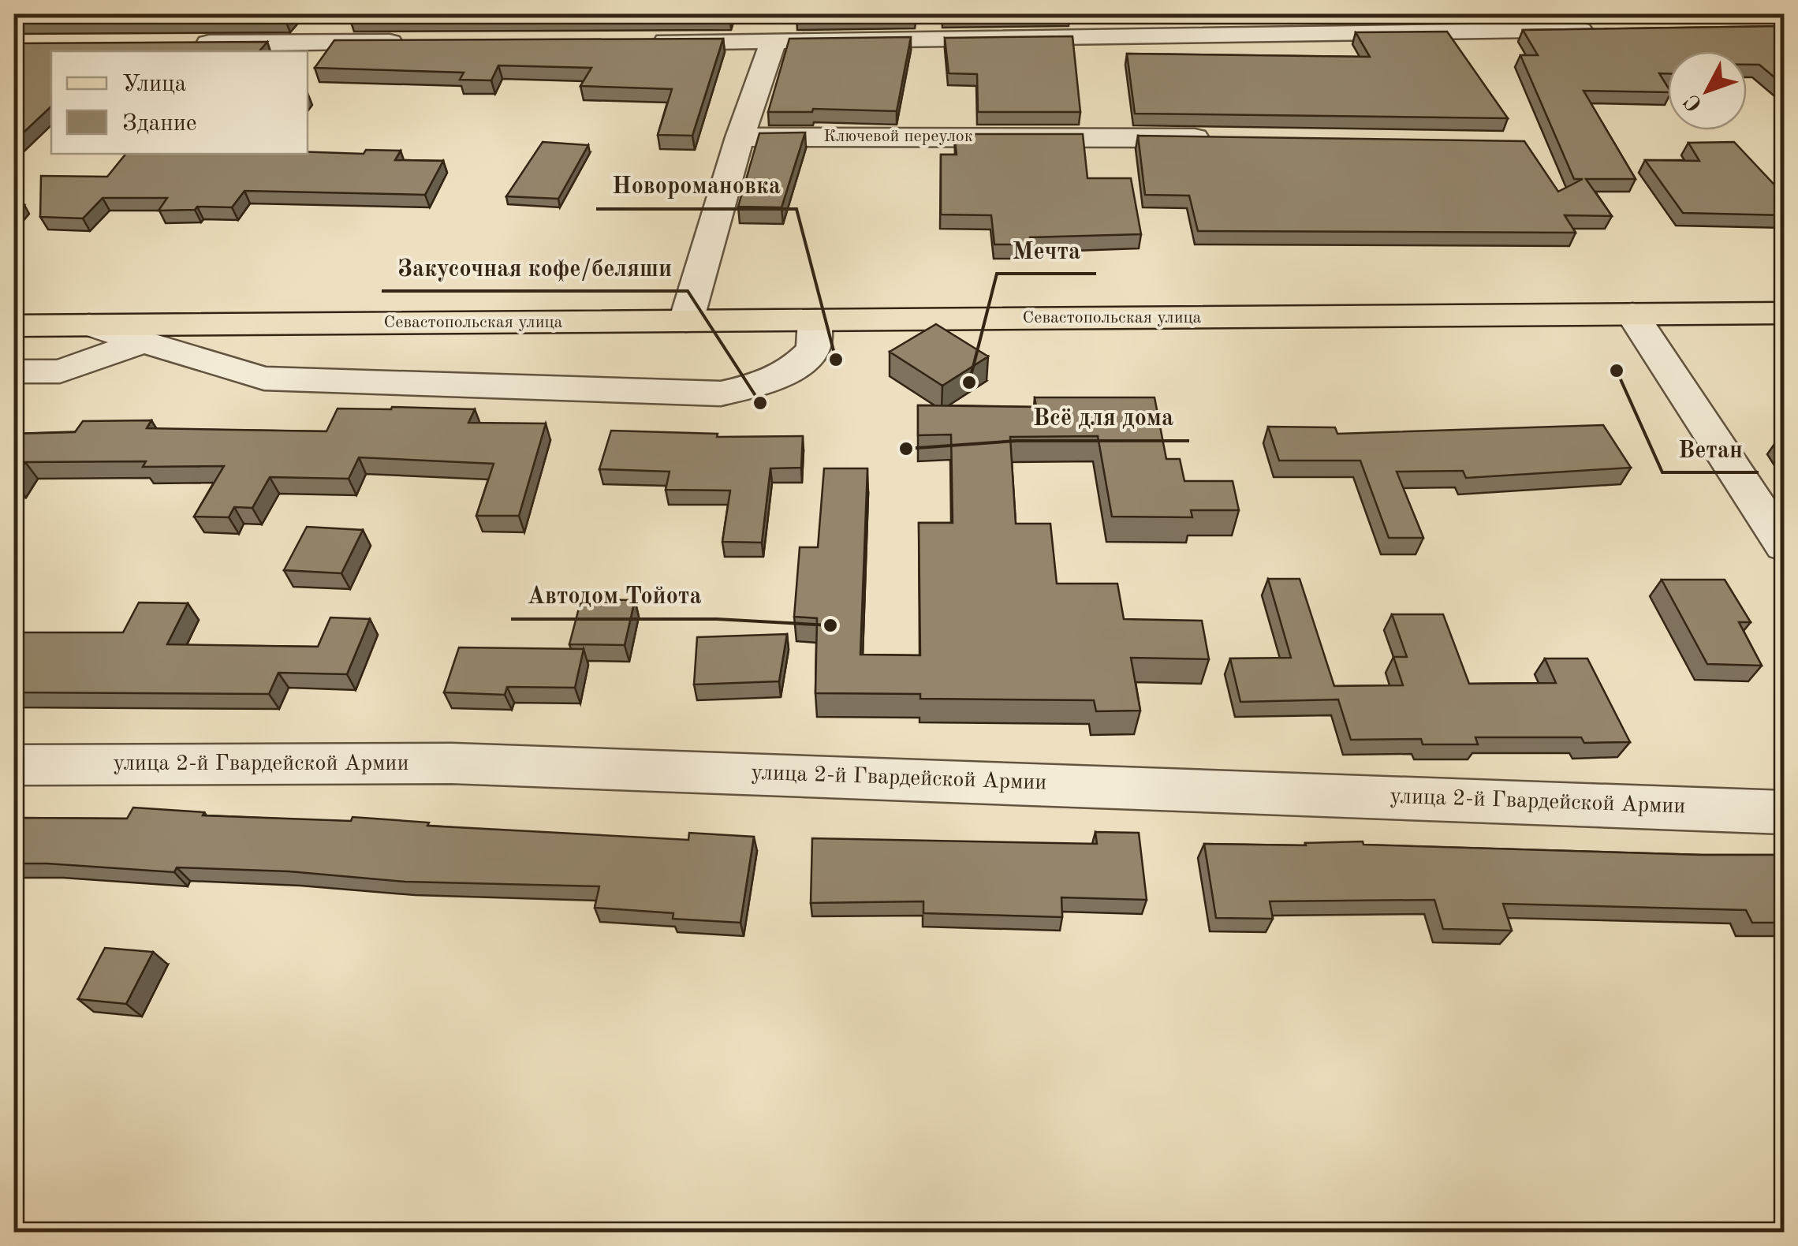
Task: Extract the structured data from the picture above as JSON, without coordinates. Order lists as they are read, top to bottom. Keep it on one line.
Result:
{"streets":{"main road":["Севастопольская улица"],"street":["Ключевой переулок","улица 2-й Гвардейской Армии"]},"places":["Новоромановка","Ветан","Мечта","Закусочная кофе/беляши","Всё для дома","Автодом Тойота"],"legend":["Улица","Здание"],"north":"bottom left"}
